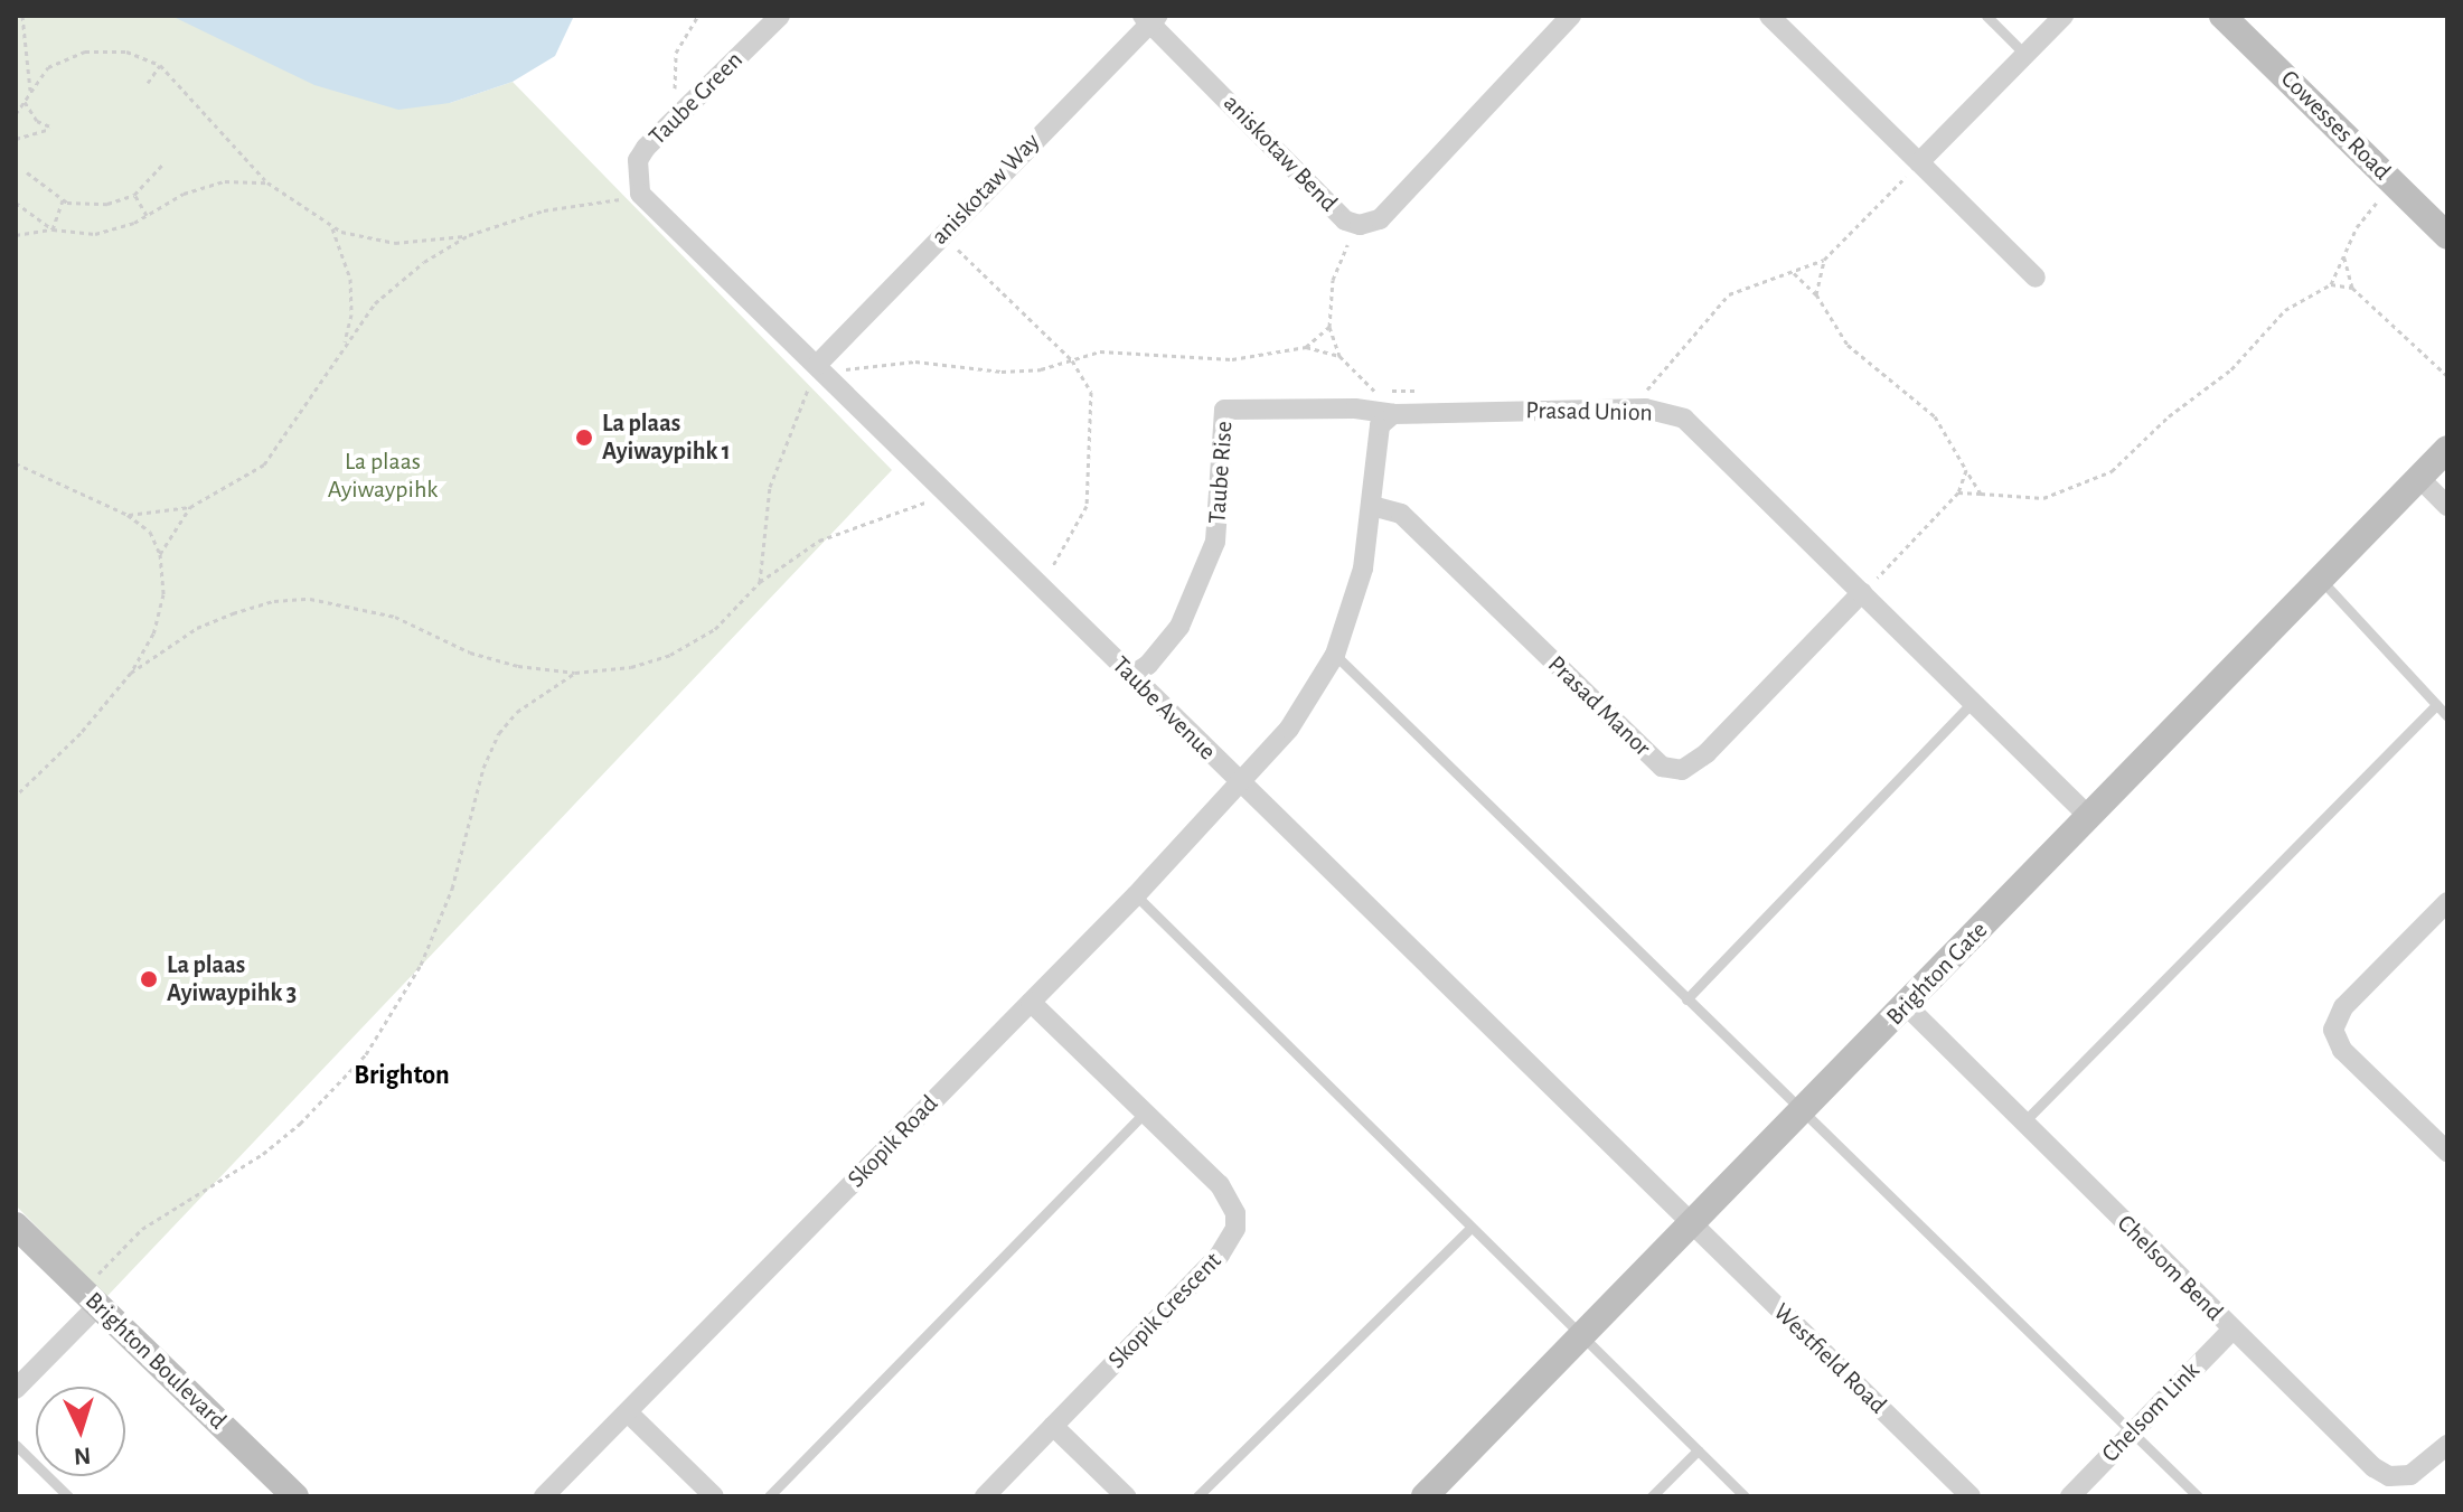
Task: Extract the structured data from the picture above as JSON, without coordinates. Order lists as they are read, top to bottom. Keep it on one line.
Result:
{"streets":{"street":["Taube Green","Cowesses Road","aniskotaw Bend","aniskotaw Way","Prasad Union","Taube Rise","Prasad Manor","Taube Avenue","Brighton Gate","Skopik Road","Chelsom Bend","Skopik Crescent","Westfield Road","Brighton Boulevard","Chelsom Link"]},"crossings":[["Taube Green","Taube Avenue"],["aniskotaw Bend","aniskotaw Way"],["aniskotaw Way","Taube Avenue"],["Prasad Union","Taube Rise"],["Prasad Union","Prasad Manor"],["Prasad Union","Brighton Gate"],["Taube Rise","Taube Avenue"],["Taube Avenue","Brighton Gate"],["Taube Avenue","Skopik Road"],["Taube Avenue","Westfield Road"],["Brighton Gate","Chelsom Bend"],["Brighton Gate","Westfield Road"],["Skopik Road","Skopik Crescent"],["Chelsom Bend","Chelsom Link"]],"districts":["Brighton"],"parks":["La plaas Ayiwaypihk"],"places":["La plaas Ayiwaypihk 1","La plaas Ayiwaypihk 3"],"north":"bottom"}
